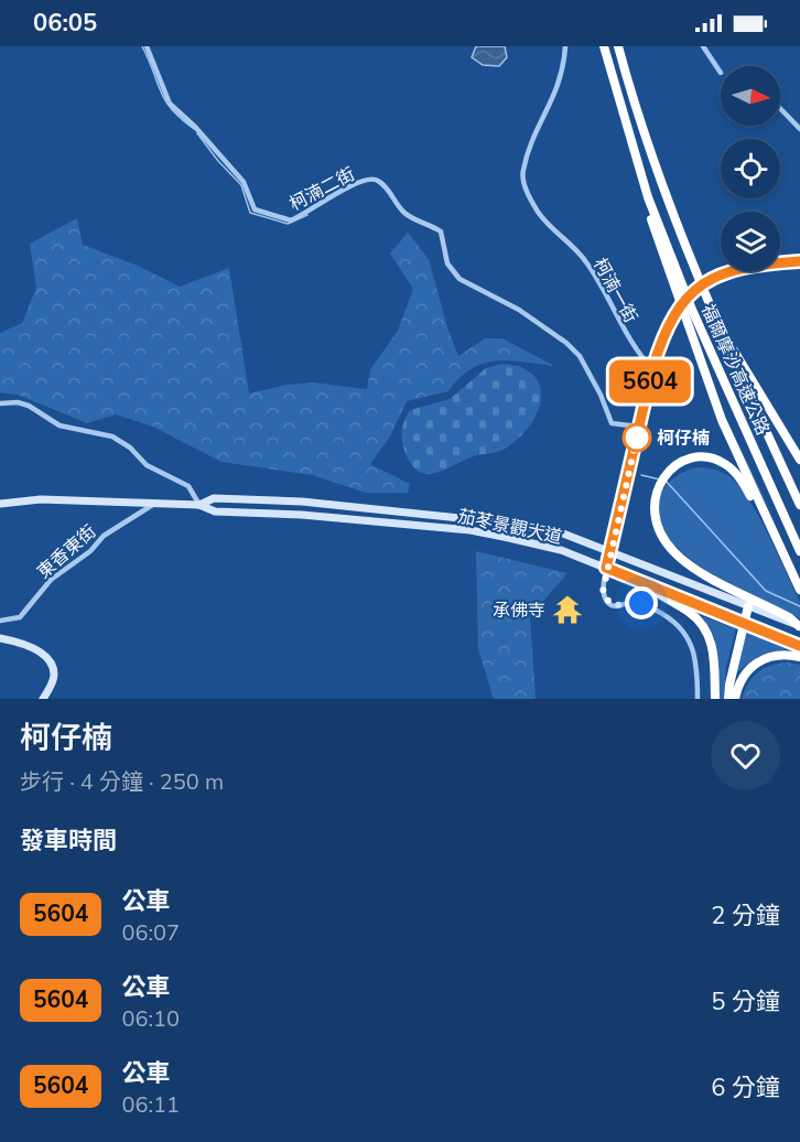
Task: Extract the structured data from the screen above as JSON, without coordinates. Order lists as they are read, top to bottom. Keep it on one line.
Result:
{"streets":{"highway":["福爾摩沙高速公路"],"street":["柯湳二街","柯湳一街","茄苳景觀大道","東香東街"]},"crossings":[["茄苳景觀大道","東香東街"]],"places":{"other":["柯仔楠"],"temple":["承佛寺"]},"lines":["bus line 5604"],"north":"right","page":{"status":"06:05","on_map":"5604","heading":[["柯仔楠","步行 · 4 分鐘 · 250 m"],"發車時間"],"list":[{"mark":"5604","name":"公車","note":"06:07","value":"2 分鐘"},{"mark":"5604","name":"公車","note":"06:10","value":"5 分鐘"},{"mark":"5604","name":"公車","note":"06:11","value":"6 分鐘"}]}}
